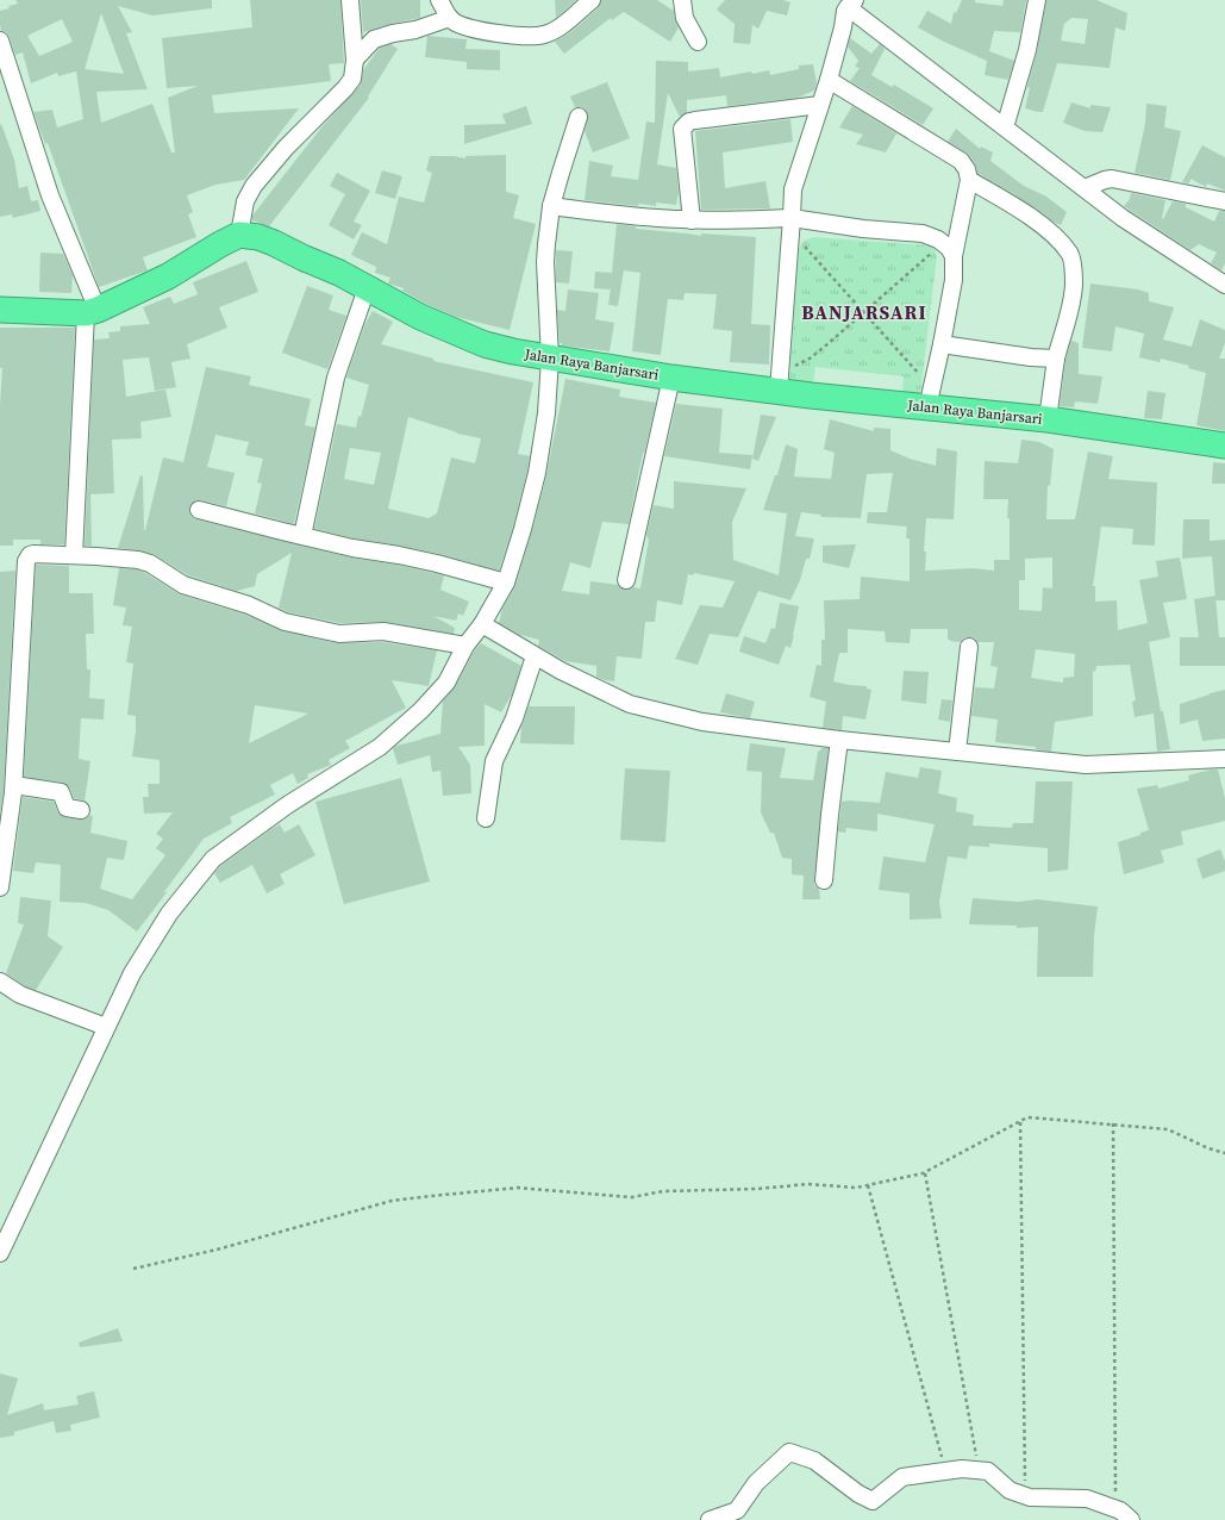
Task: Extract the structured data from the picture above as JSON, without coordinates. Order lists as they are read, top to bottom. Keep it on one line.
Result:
{"streets":{"highway":["Jalan Raya Banjarsari"]},"districts":["BANJARSARI"]}
